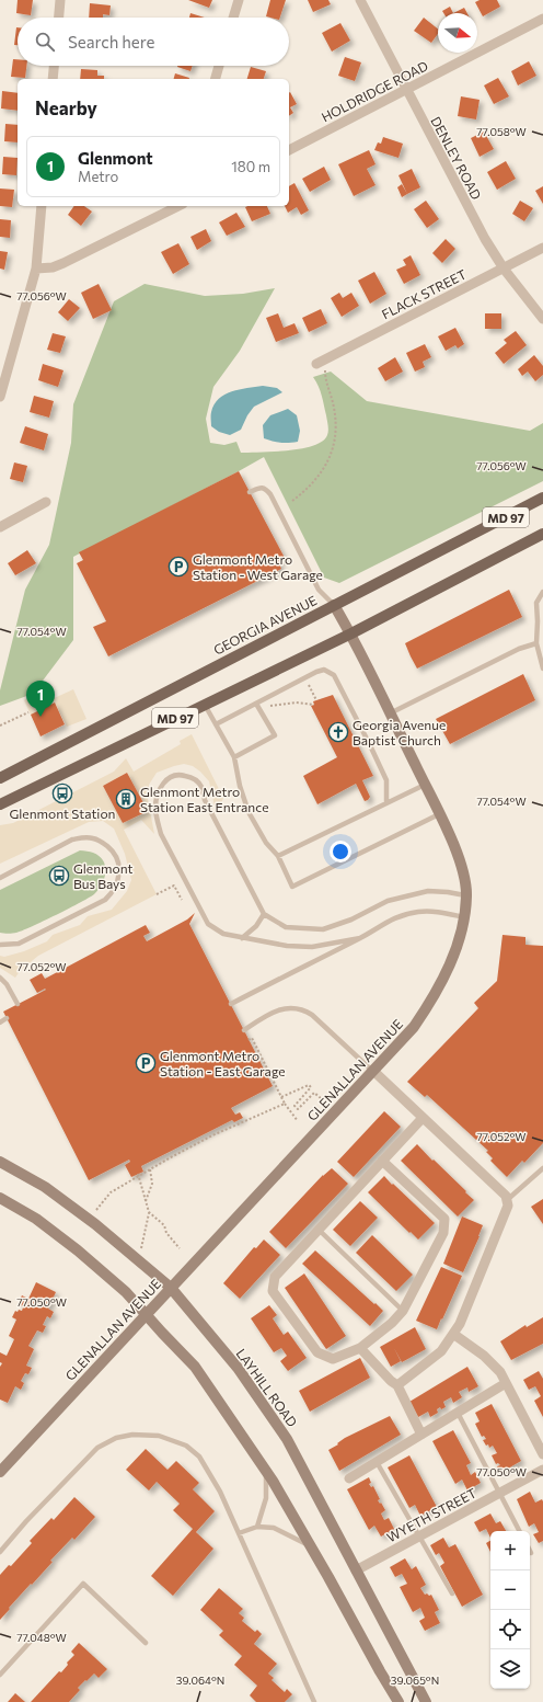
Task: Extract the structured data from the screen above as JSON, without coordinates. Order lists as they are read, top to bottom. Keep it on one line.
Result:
{"streets":{"main road":["MD 97","GEORGIA AVENUE","GLENALLAN AVENUE","LAYHILL ROAD"],"street":["HOLDRIDGE ROAD","DENLEY ROAD","FLACK STREET","WYETH STREET"]},"crossings":[["HOLDRIDGE ROAD","DENLEY ROAD"],["DENLEY ROAD","FLACK STREET"],["MD 97","GLENALLAN AVENUE"],["GEORGIA AVENUE","GLENALLAN AVENUE"],["GLENALLAN AVENUE","LAYHILL ROAD"],["LAYHILL ROAD","WYETH STREET"]],"places":{"parking":["Glenmont Metro Station - West Garage","Glenmont Metro Station - East Garage"],"church":["Georgia Avenue Baptist Church"],"bus stop":["Glenmont Station","Glenmont Bus Bays"],"building":["Glenmont Metro Station East Entrance"]},"north":"right","page":{"search":"Search here","heading":"Nearby","list":[{"mark":"1","name":"Glenmont","note":"Metro","value":"180 m"}],"pins":"1","map_buttons":["+","−"]},"coordinates":["77.058°W","77.056°W","77.054°W","77.052°W","77.050°W","77.048°W","39.064°N","39.065°N"]}
